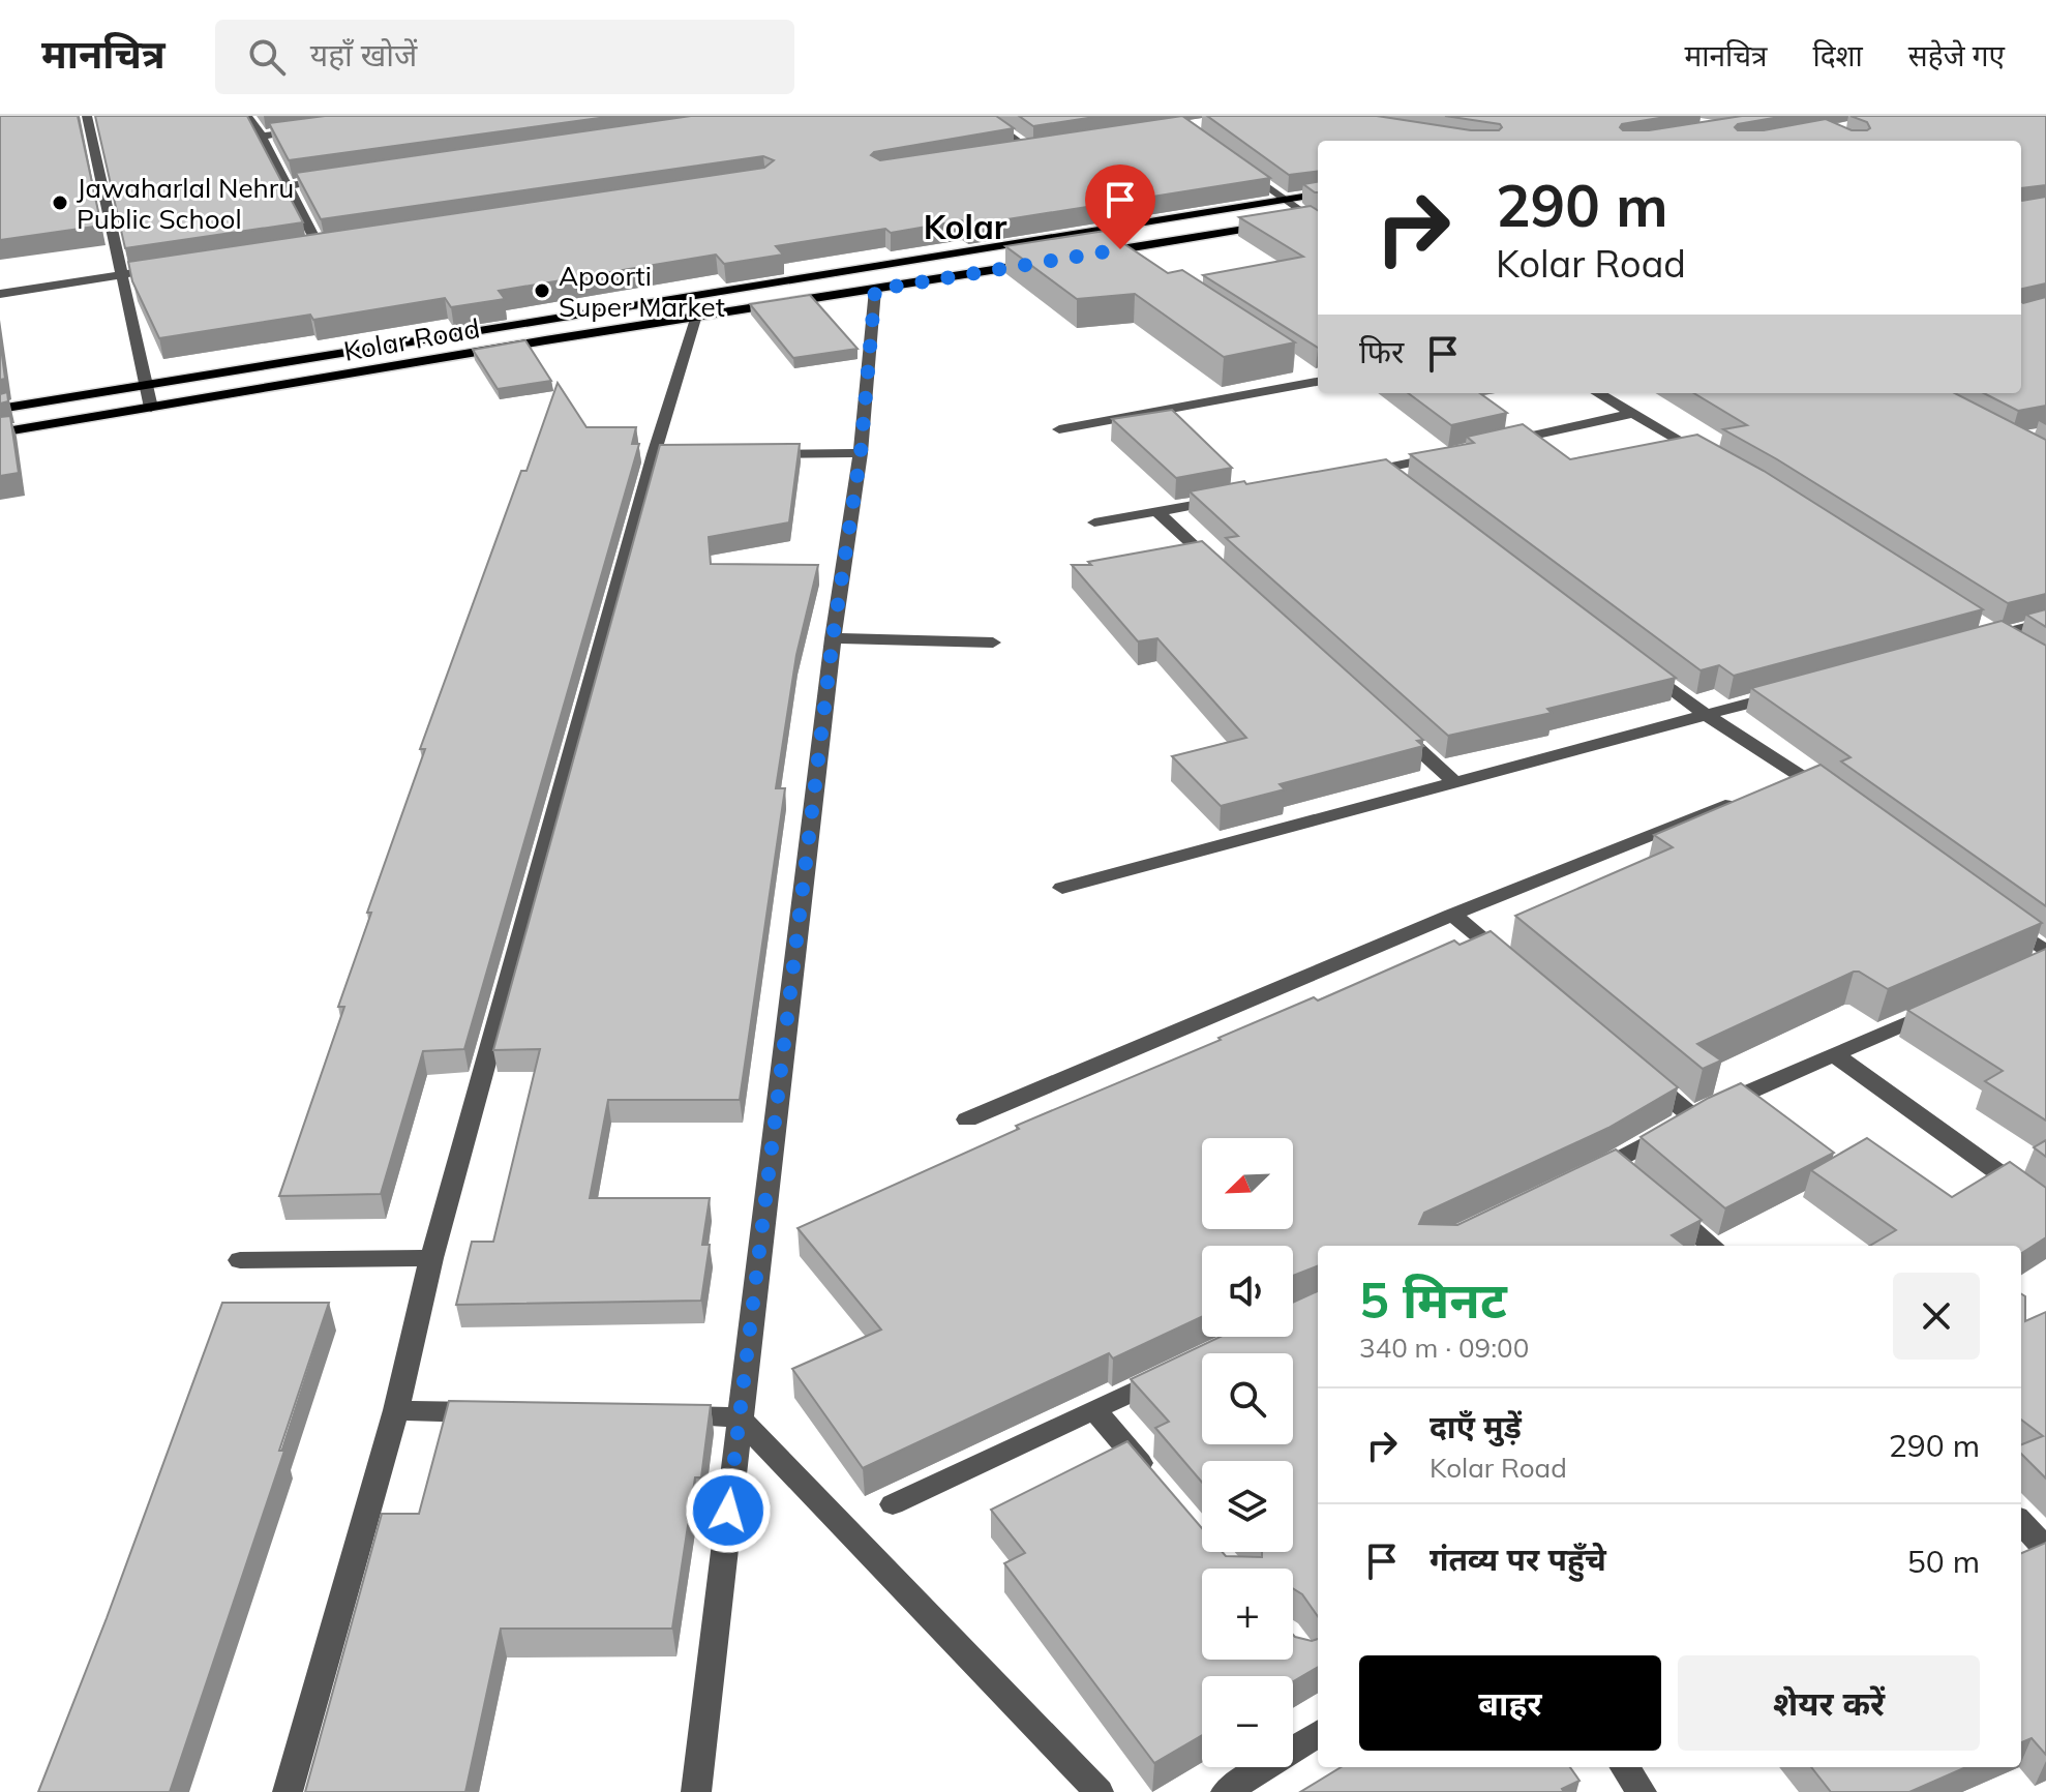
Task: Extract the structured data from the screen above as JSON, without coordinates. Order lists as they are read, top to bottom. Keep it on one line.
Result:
{"streets":{"main road":["Kolar Road"]},"districts":["Kolar"],"places":["Jawaharlal Nehru Public School","Apoorti Super Market"],"north":"bottom left","page":{"header":"मानचित्र","search":"यहाँ खोजें","nav":["मानचित्र","दिशा","सहेजे गए"],"turn":["290 m","Kolar Road"],"then":"फिर","map_buttons":["+","−"],"heading":["5 मिनट","340 m · 09:00"],"list":[{"name":"दाएँ मुड़ें","note":"Kolar Road","value":"290 m"},{"name":"गंतव्य पर पहुँचे","value":"50 m"}],"buttons":["बाहर","शेयर करें"]}}
